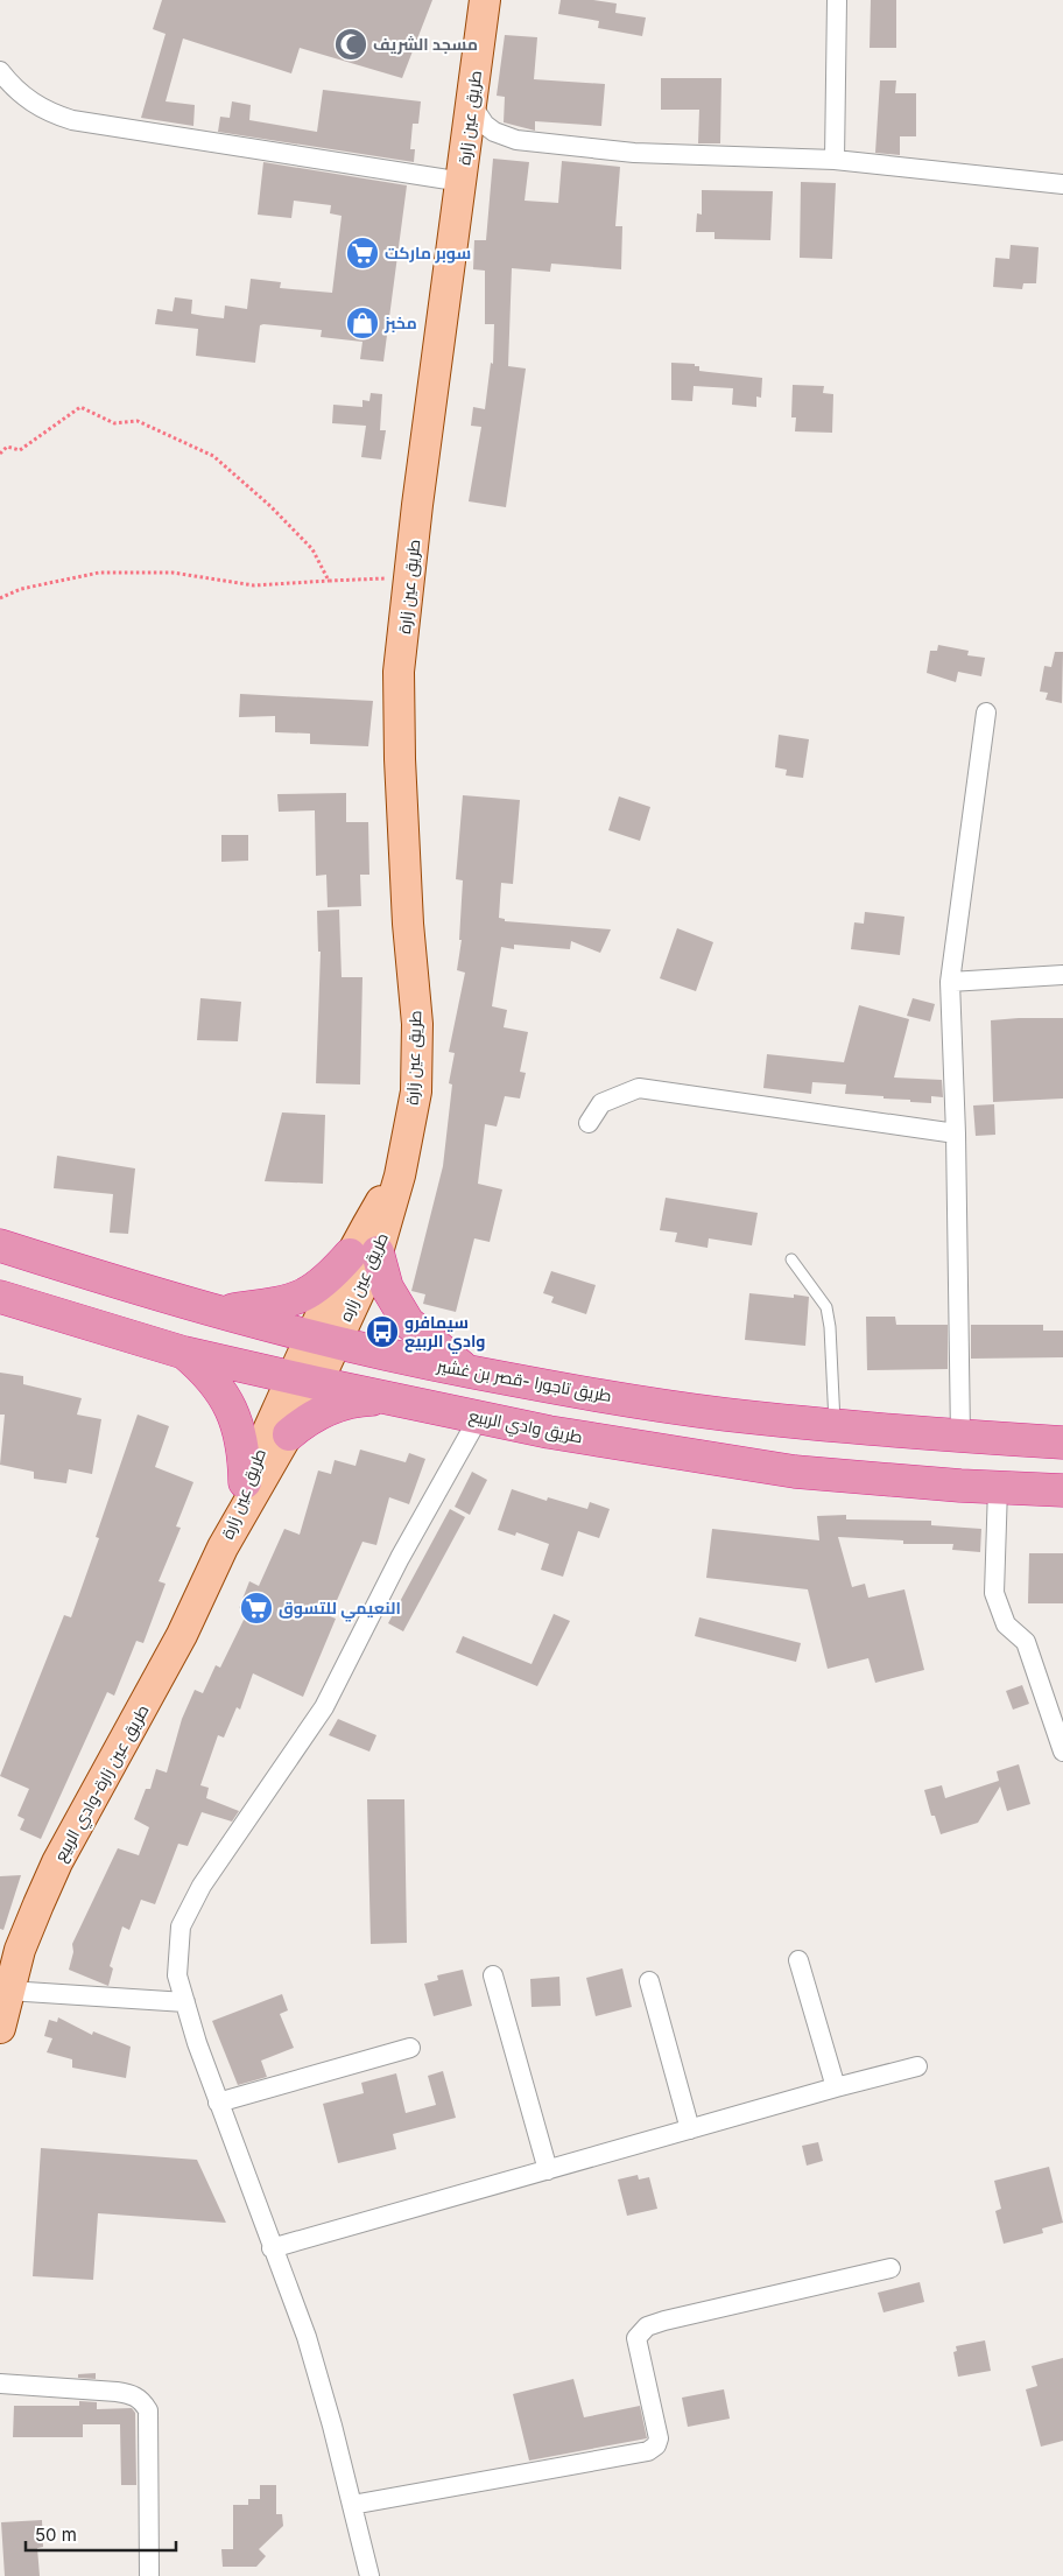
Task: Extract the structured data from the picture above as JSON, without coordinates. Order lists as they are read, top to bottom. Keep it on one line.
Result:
{"streets":{"highway":["طريق تاجورا -قصر بن غشير","طريق وادي الربيع"],"main road":["طريق عين زارة","طريق عين زاره","طريق عين زارة-وادي الربيع"]},"crossings":[["طريق عين زارة","طريق عين زاره"],["طريق عين زارة","طريق وادي الربيع"],["طريق عين زارة","طريق عين زارة-وادي الربيع"],["طريق عين زاره","طريق تاجورا -قصر بن غشير"],["طريق عين زاره","طريق وادي الربيع"],["طريق عين زاره","طريق عين زارة-وادي الربيع"]],"places":{"mosque":["مسجد الشريف"],"supermarket":["سوبر ماركت","النعيمي للتسوق"],"shop":["مخبز"],"bus stop":["سيمافرو وادي الربيع"]},"scale_bar":"50 m"}
